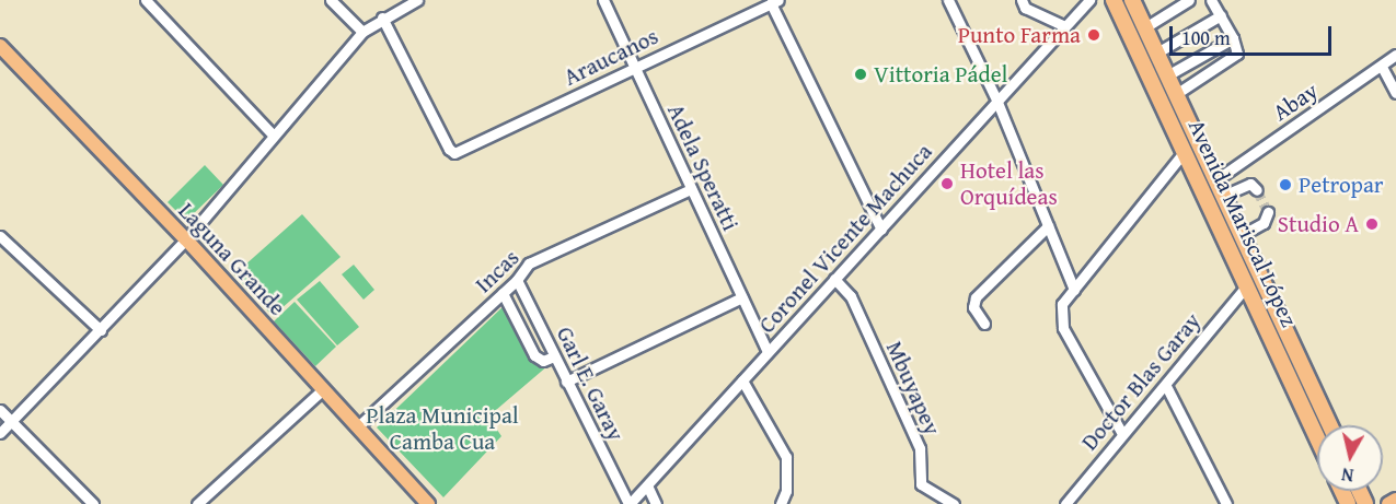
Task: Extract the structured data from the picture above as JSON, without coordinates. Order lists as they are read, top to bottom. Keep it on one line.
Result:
{"streets":{"highway":["Avenida Mariscal López"],"main road":["Laguna Grande"],"street":["Araucanos","Abay","Adela Speratti","Coronel Vicente Machuca","Incas","Doctor Blas Garay","Garl E. Garay","Mbuyapey"]},"crossings":[["Araucanos","Adela Speratti"],["Abay","Avenida Mariscal López"],["Adela Speratti","Coronel Vicente Machuca"],["Adela Speratti","Incas"],["Avenida Mariscal López","Doctor Blas Garay"],["Coronel Vicente Machuca","Garl E. Garay"],["Coronel Vicente Machuca","Mbuyapey"],["Laguna Grande","Incas"],["Incas","Garl E. Garay"]],"parks":["Plaza Municipal Camba Cua"],"places":["Punto Farma","Vittoria Pádel","Hotel las Orquídeas","Petropar","Studio A"],"scale_bar":"100 m","north":"bottom"}
